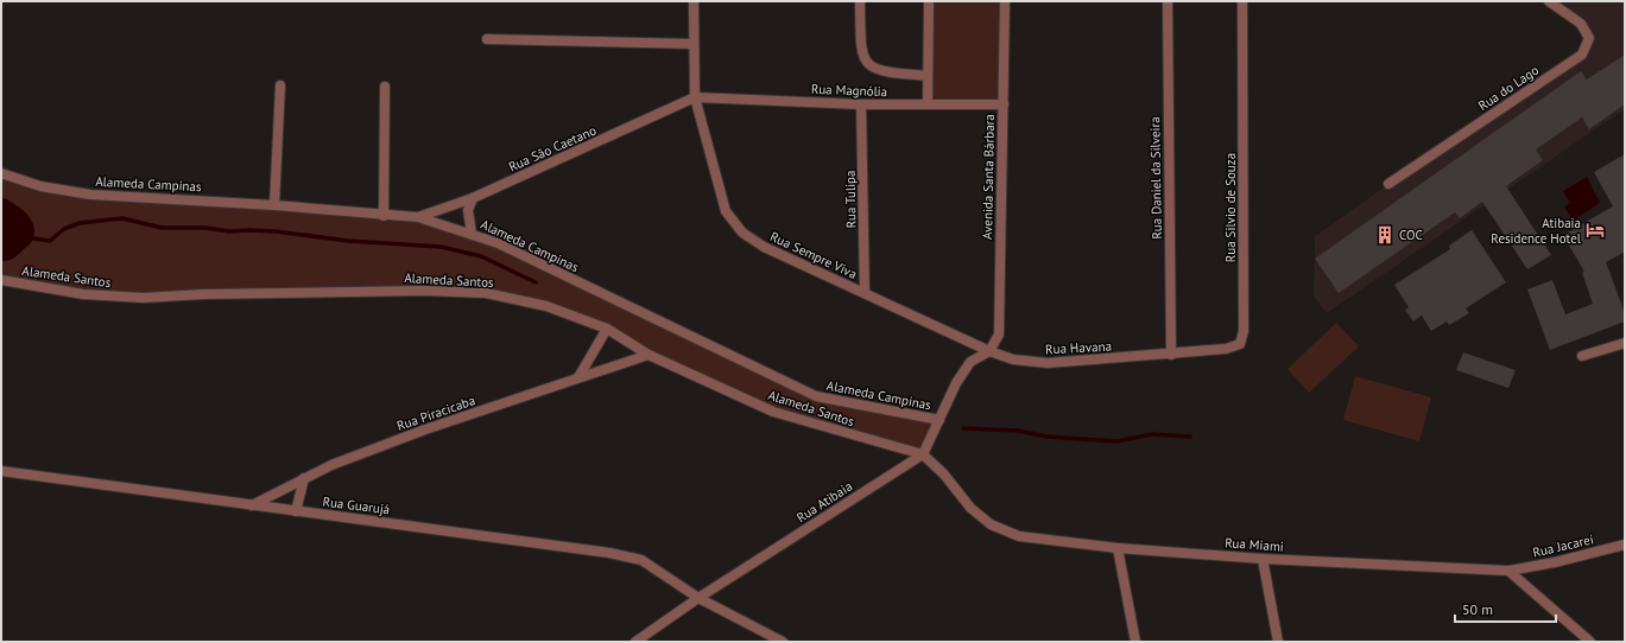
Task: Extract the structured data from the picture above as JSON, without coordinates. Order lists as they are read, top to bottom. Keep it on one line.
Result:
{"streets":{"street":["Rua do Lago","Rua Magnólia","Rua São Caetano","Avenida Santa Bárbara","Rua Daniel da Silveira","Alameda Campinas","Rua Tulipa","Rua Silvio de Souza","Rua Sempre Viva","Alameda Santos","Rua Havana","Rua Piracicaba","Rua Atibaia","Rua Guarujá","Rua Miami","Rua Jacareí"]},"crossings":[["Rua Magnólia","Rua São Caetano"],["Rua Magnólia","Avenida Santa Bárbara"],["Rua Magnólia","Rua Tulipa"],["Rua Magnólia","Rua Sempre Viva"],["Rua São Caetano","Alameda Campinas"],["Rua São Caetano","Rua Sempre Viva"],["Avenida Santa Bárbara","Rua Sempre Viva"],["Avenida Santa Bárbara","Rua Havana"],["Rua Daniel da Silveira","Rua Silvio de Souza"],["Rua Daniel da Silveira","Rua Havana"],["Rua Tulipa","Rua Sempre Viva"],["Rua Silvio de Souza","Rua Havana"],["Rua Sempre Viva","Rua Havana"],["Alameda Santos","Rua Piracicaba"],["Alameda Santos","Rua Atibaia"],["Alameda Santos","Rua Miami"],["Rua Piracicaba","Rua Guarujá"],["Rua Atibaia","Rua Guarujá"],["Rua Atibaia","Rua Miami"],["Rua Miami","Rua Jacareí"]],"places":{"hotel":["Atibaia Residence Hotel"],"building":["COC"]},"scale_bar":"50 m"}
